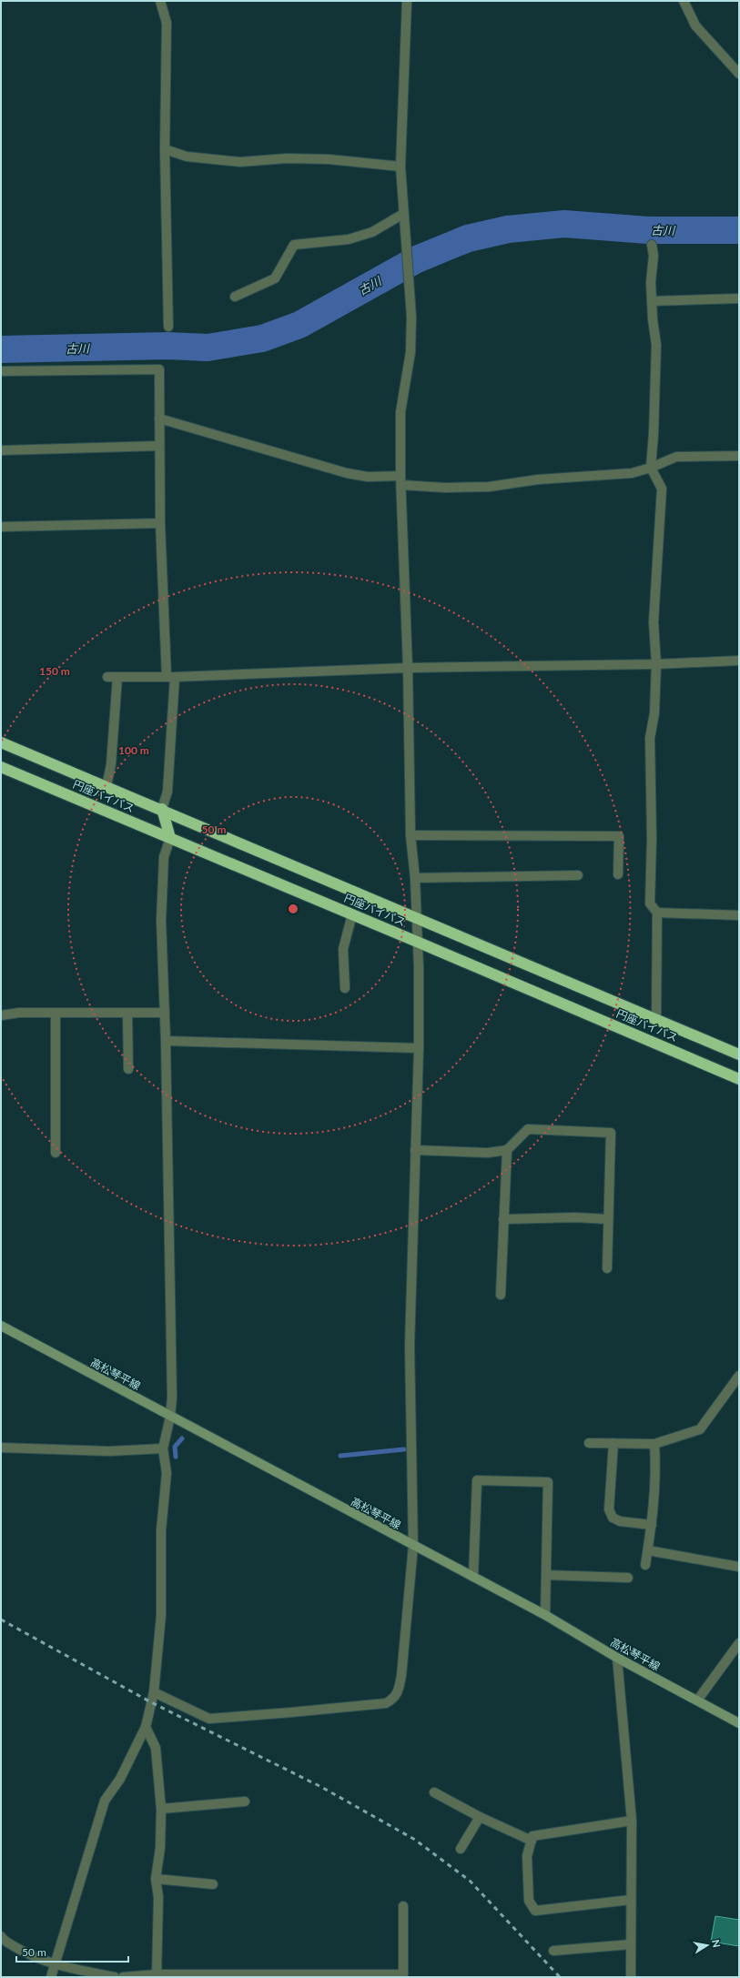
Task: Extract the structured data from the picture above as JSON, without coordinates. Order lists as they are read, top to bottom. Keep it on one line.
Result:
{"streets":{"highway":["円座バイパス"],"main road":["高松琴平線"]},"water":["古川"],"scale_bar":"50 m","north":"right","rings":["150 m","100 m","50 m"]}
